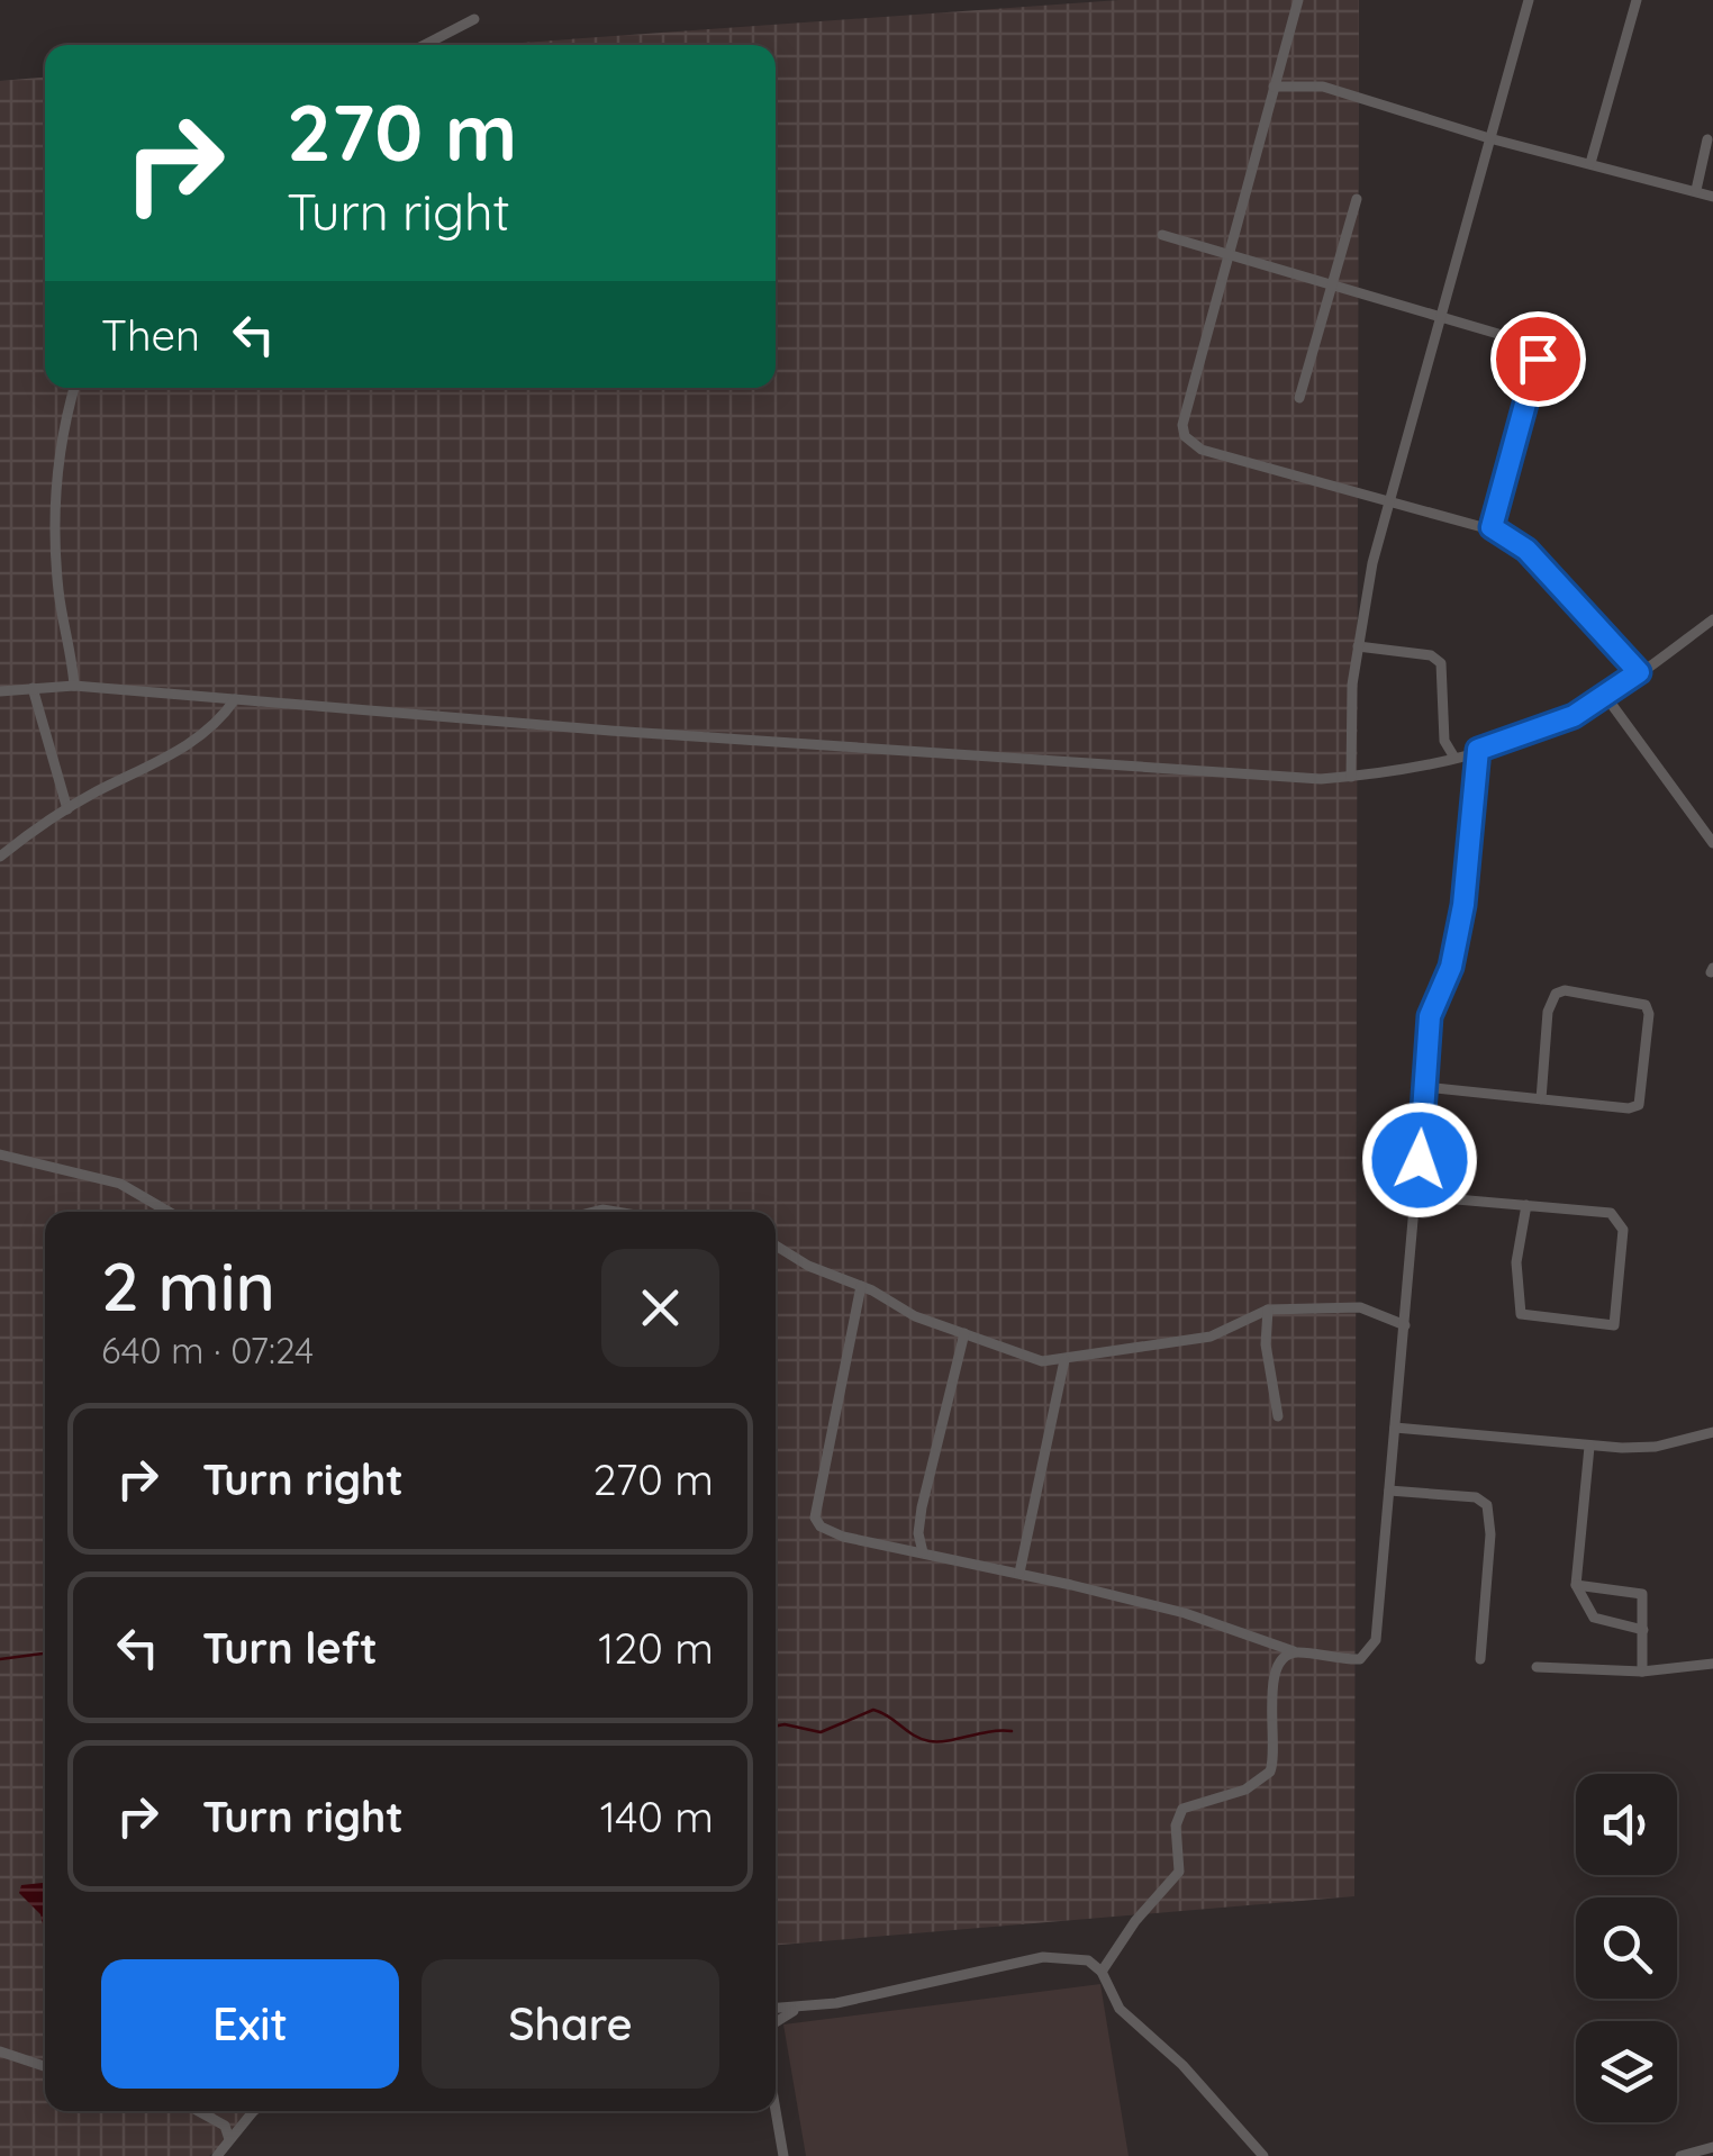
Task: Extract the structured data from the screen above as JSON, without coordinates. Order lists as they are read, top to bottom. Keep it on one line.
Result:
{"page":{"turn":["270 m","Turn right"],"then":"Then","heading":["2 min","640 m · 07:24"],"list":[{"name":"Turn right","value":"270 m"},{"name":"Turn left","value":"120 m"},{"name":"Turn right","value":"140 m"}],"buttons":["Exit","Share"]}}
